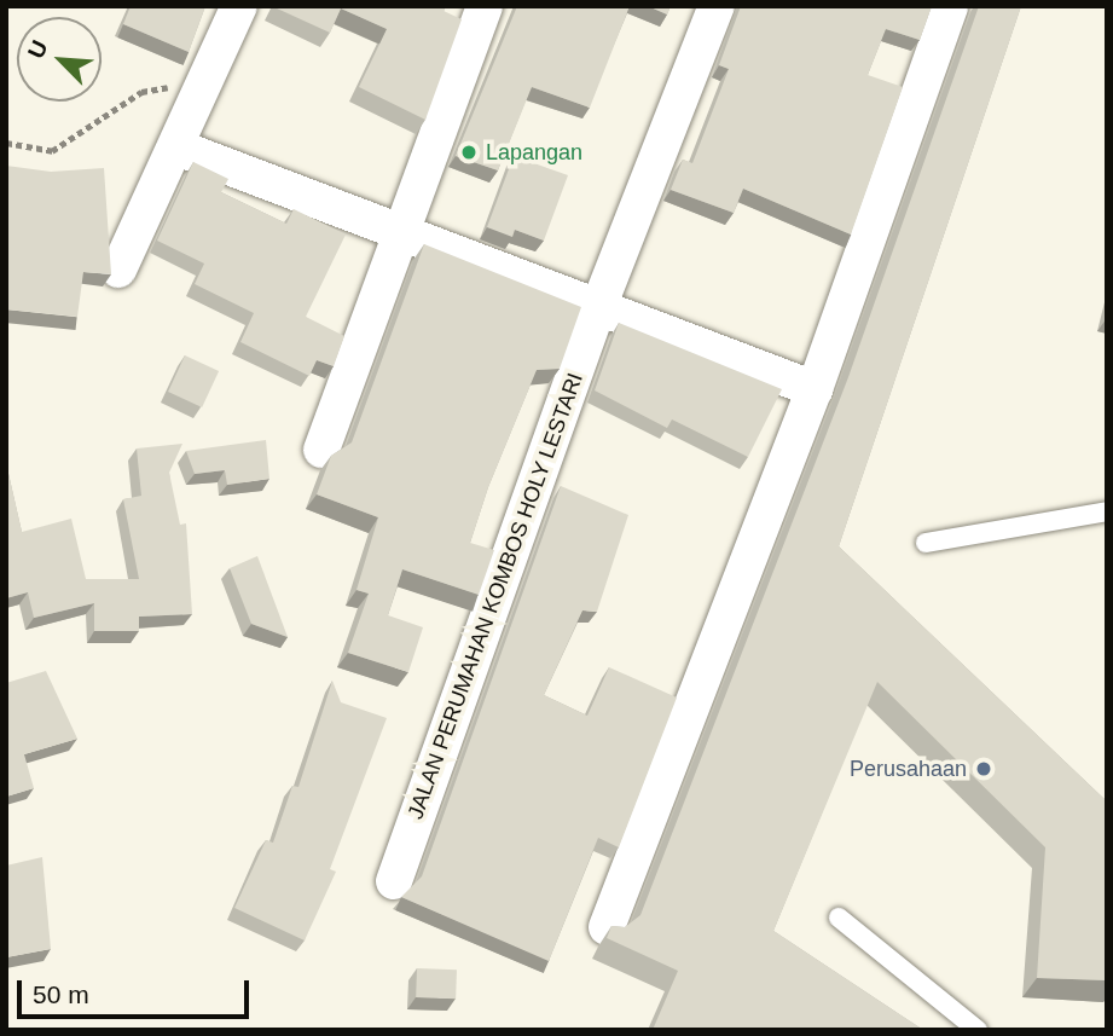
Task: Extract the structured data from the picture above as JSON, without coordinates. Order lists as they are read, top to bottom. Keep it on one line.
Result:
{"streets":{"street":["JALAN PERUMAHAN KOMBOS HOLY LESTARI"]},"places":["Lapangan","Perusahaan"],"scale_bar":"50 m","north":"top left"}
